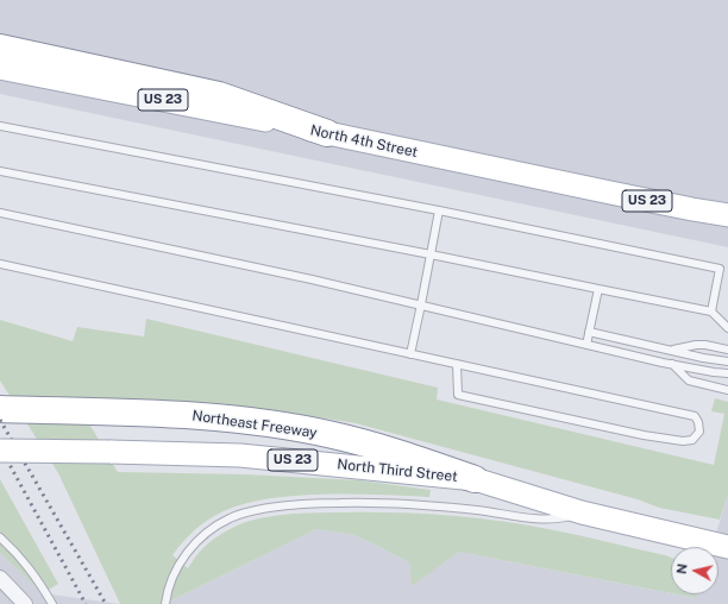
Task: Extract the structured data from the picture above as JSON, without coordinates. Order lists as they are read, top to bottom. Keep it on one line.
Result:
{"streets":{"highway":["Northeast Freeway"],"main road":["US 23","North 4th Street","North Third Street"]},"crossings":[["Northeast Freeway","North Third Street"]],"north":"left"}
